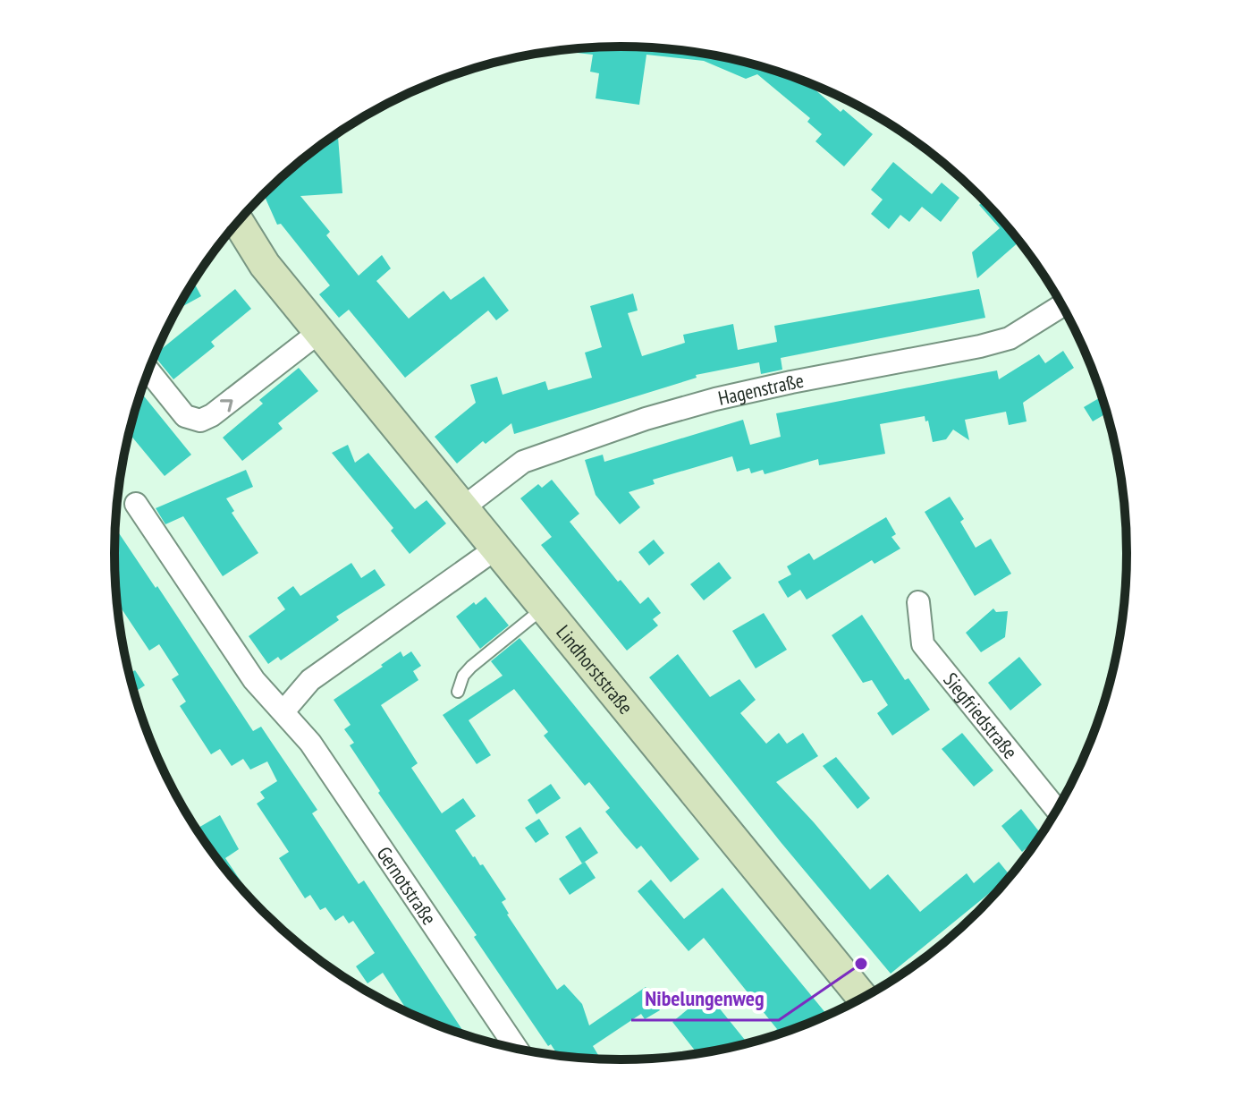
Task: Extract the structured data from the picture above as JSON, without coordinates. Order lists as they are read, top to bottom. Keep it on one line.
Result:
{"streets":{"street":["Hagenstraße","Lindhorststraße","Siegfriedstraße","Gernotstraße"]},"crossings":[["Hagenstraße","Lindhorststraße"]],"places":["Nibelungenweg"]}
